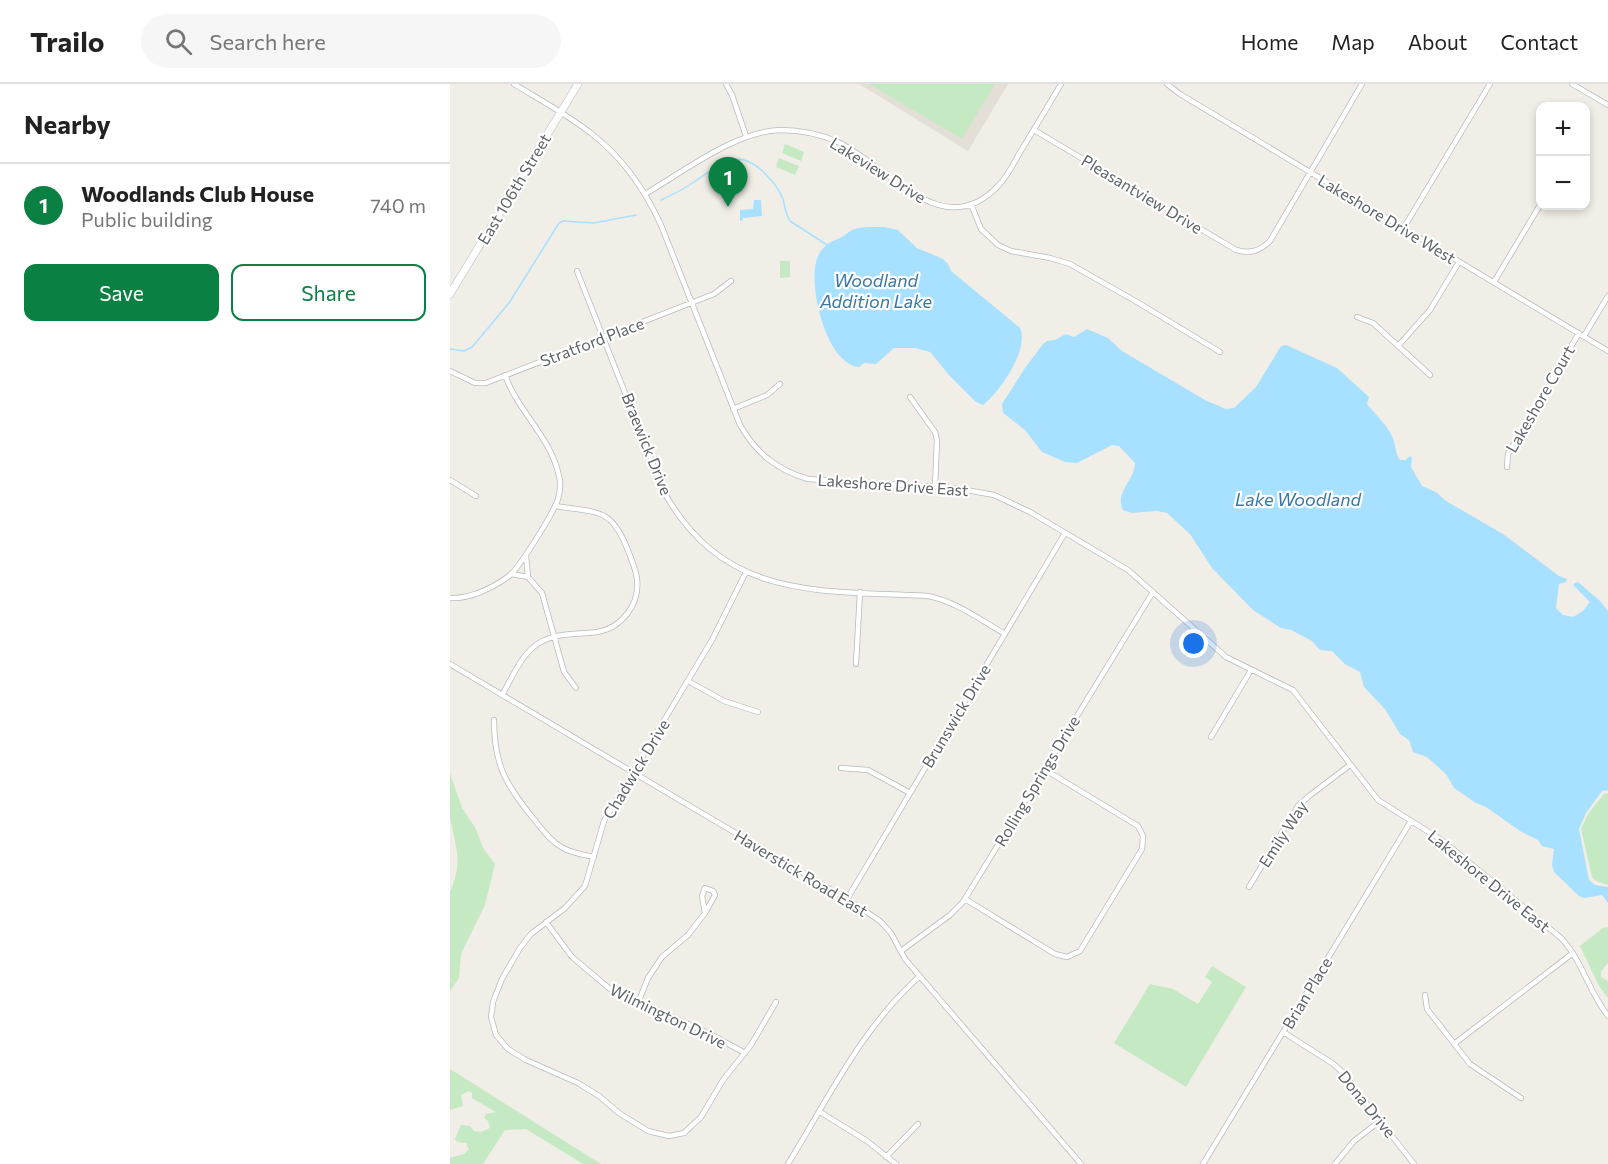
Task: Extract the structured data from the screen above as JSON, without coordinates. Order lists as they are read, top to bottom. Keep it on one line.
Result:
{"streets":{"street":["Lakeview Drive","East 106th Street","Pleasantview Drive","Lakeshore Drive West","Stratford Place","Lakeshore Court","Braewick Drive","Lakeshore Drive East","Brunswick Drive","Chadwick Drive","Rolling Springs Drive","Emily Way","Haverstick Road East","Brian Place","Wilmington Drive","Dona Drive"]},"crossings":[["Lakeview Drive","Lakeshore Drive East"],["East 106th Street","Lakeshore Drive East"],["Pleasantview Drive","Lakeshore Drive West"],["Lakeshore Drive West","Lakeshore Court"],["Stratford Place","Braewick Drive"],["Stratford Place","Lakeshore Drive East"],["Braewick Drive","Brunswick Drive"],["Braewick Drive","Chadwick Drive"],["Lakeshore Drive East","Brunswick Drive"],["Lakeshore Drive East","Rolling Springs Drive"],["Lakeshore Drive East","Emily Way"],["Lakeshore Drive East","Brian Place"],["Brunswick Drive","Haverstick Road East"],["Chadwick Drive","Haverstick Road East"],["Chadwick Drive","Wilmington Drive"],["Rolling Springs Drive","Haverstick Road East"],["Brian Place","Dona Drive"]],"water":["Woodland Addition Lake","Lake Woodland"],"page":{"header":"Trailo","search":"Search here","nav":["Home","Map","About","Contact"],"heading":"Nearby","map_buttons":["+","−"],"pins":"1","list":[{"mark":"1","name":"Woodlands Club House","note":"Public building","value":"740 m"}],"buttons":["Save","Share"]}}
